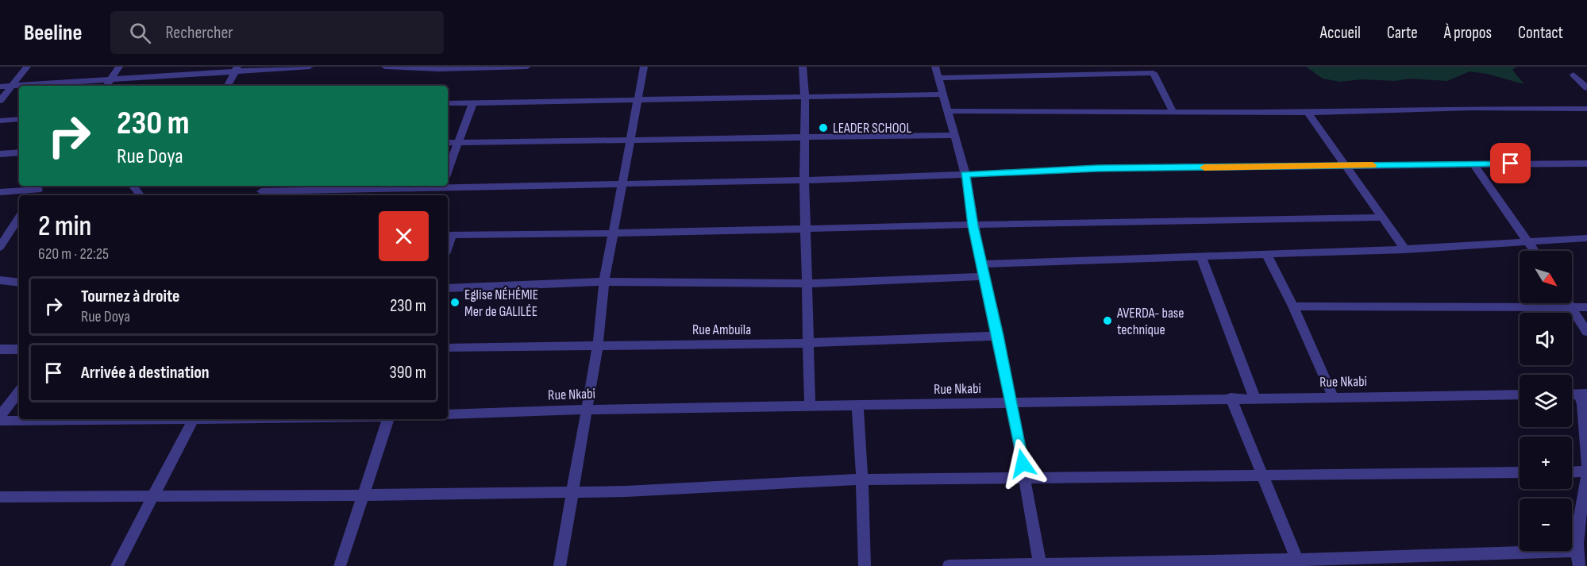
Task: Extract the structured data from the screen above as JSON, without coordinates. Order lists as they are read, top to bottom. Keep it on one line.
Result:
{"streets":{"street":["Rue Ambuila","Rue Nkabi"]},"places":["LEADER SCHOOL","Eglise NÉHÉMIE Mer de GALILÉE","AVERDA- base technique"],"north":"bottom right","page":{"header":"Beeline","search":"Rechercher","nav":["Accueil","Carte","À propos","Contact"],"turn":["230 m","Rue Doya"],"heading":["2 min","620 m · 22:25"],"map_buttons":["+","−"],"list":[{"name":"Tournez à droite","note":"Rue Doya","value":"230 m"},{"name":"Arrivée à destination","value":"390 m"}]}}
